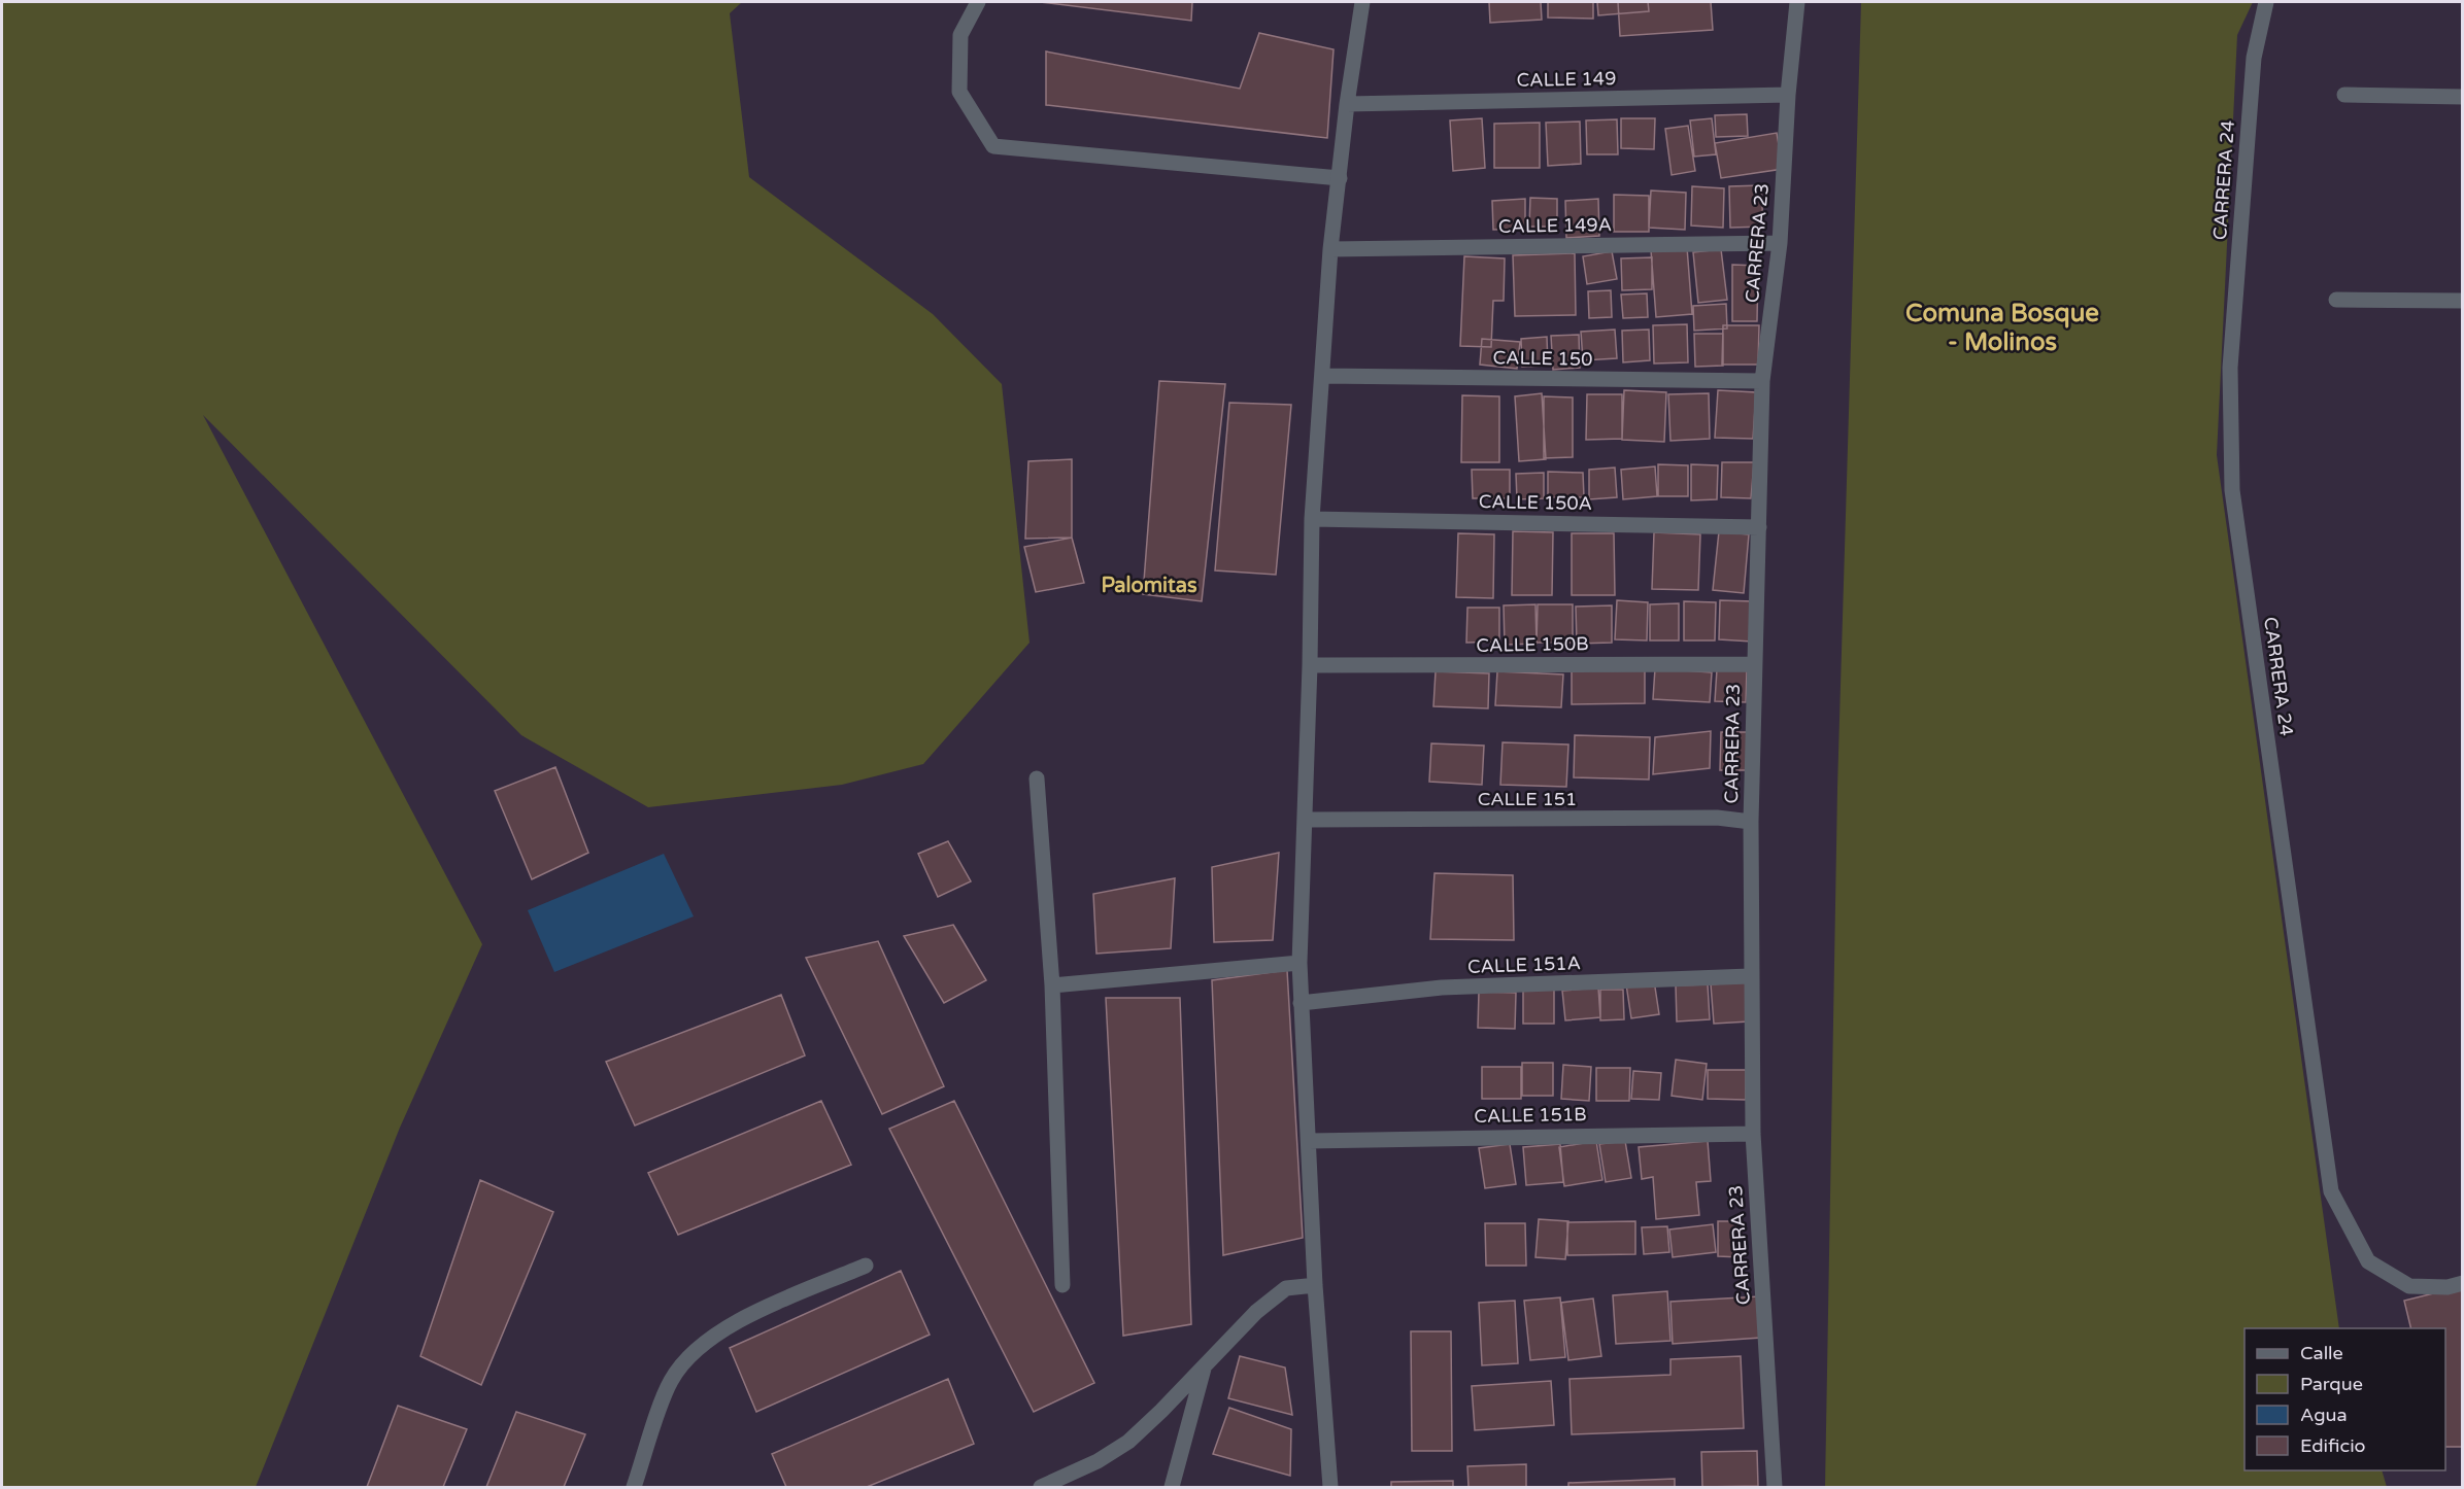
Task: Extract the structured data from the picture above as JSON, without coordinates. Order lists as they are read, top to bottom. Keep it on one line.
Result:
{"streets":{"street":["CALLE 149","CARRERA 24","CALLE 149A","CARRERA 23","CALLE 150","CALLE 150A","CALLE 150B","CALLE 151","CALLE 151A","CALLE 151B"]},"crossings":[["CALLE 149","CARRERA 23"],["CALLE 149A","CARRERA 23"],["CARRERA 23","CALLE 150"],["CARRERA 23","CALLE 150A"],["CARRERA 23","CALLE 150B"],["CARRERA 23","CALLE 151"],["CARRERA 23","CALLE 151A"],["CARRERA 23","CALLE 151B"]],"districts":["Comuna Bosque - Molinos","Palomitas"],"legend":["Calle","Parque","Agua","Edificio"]}
